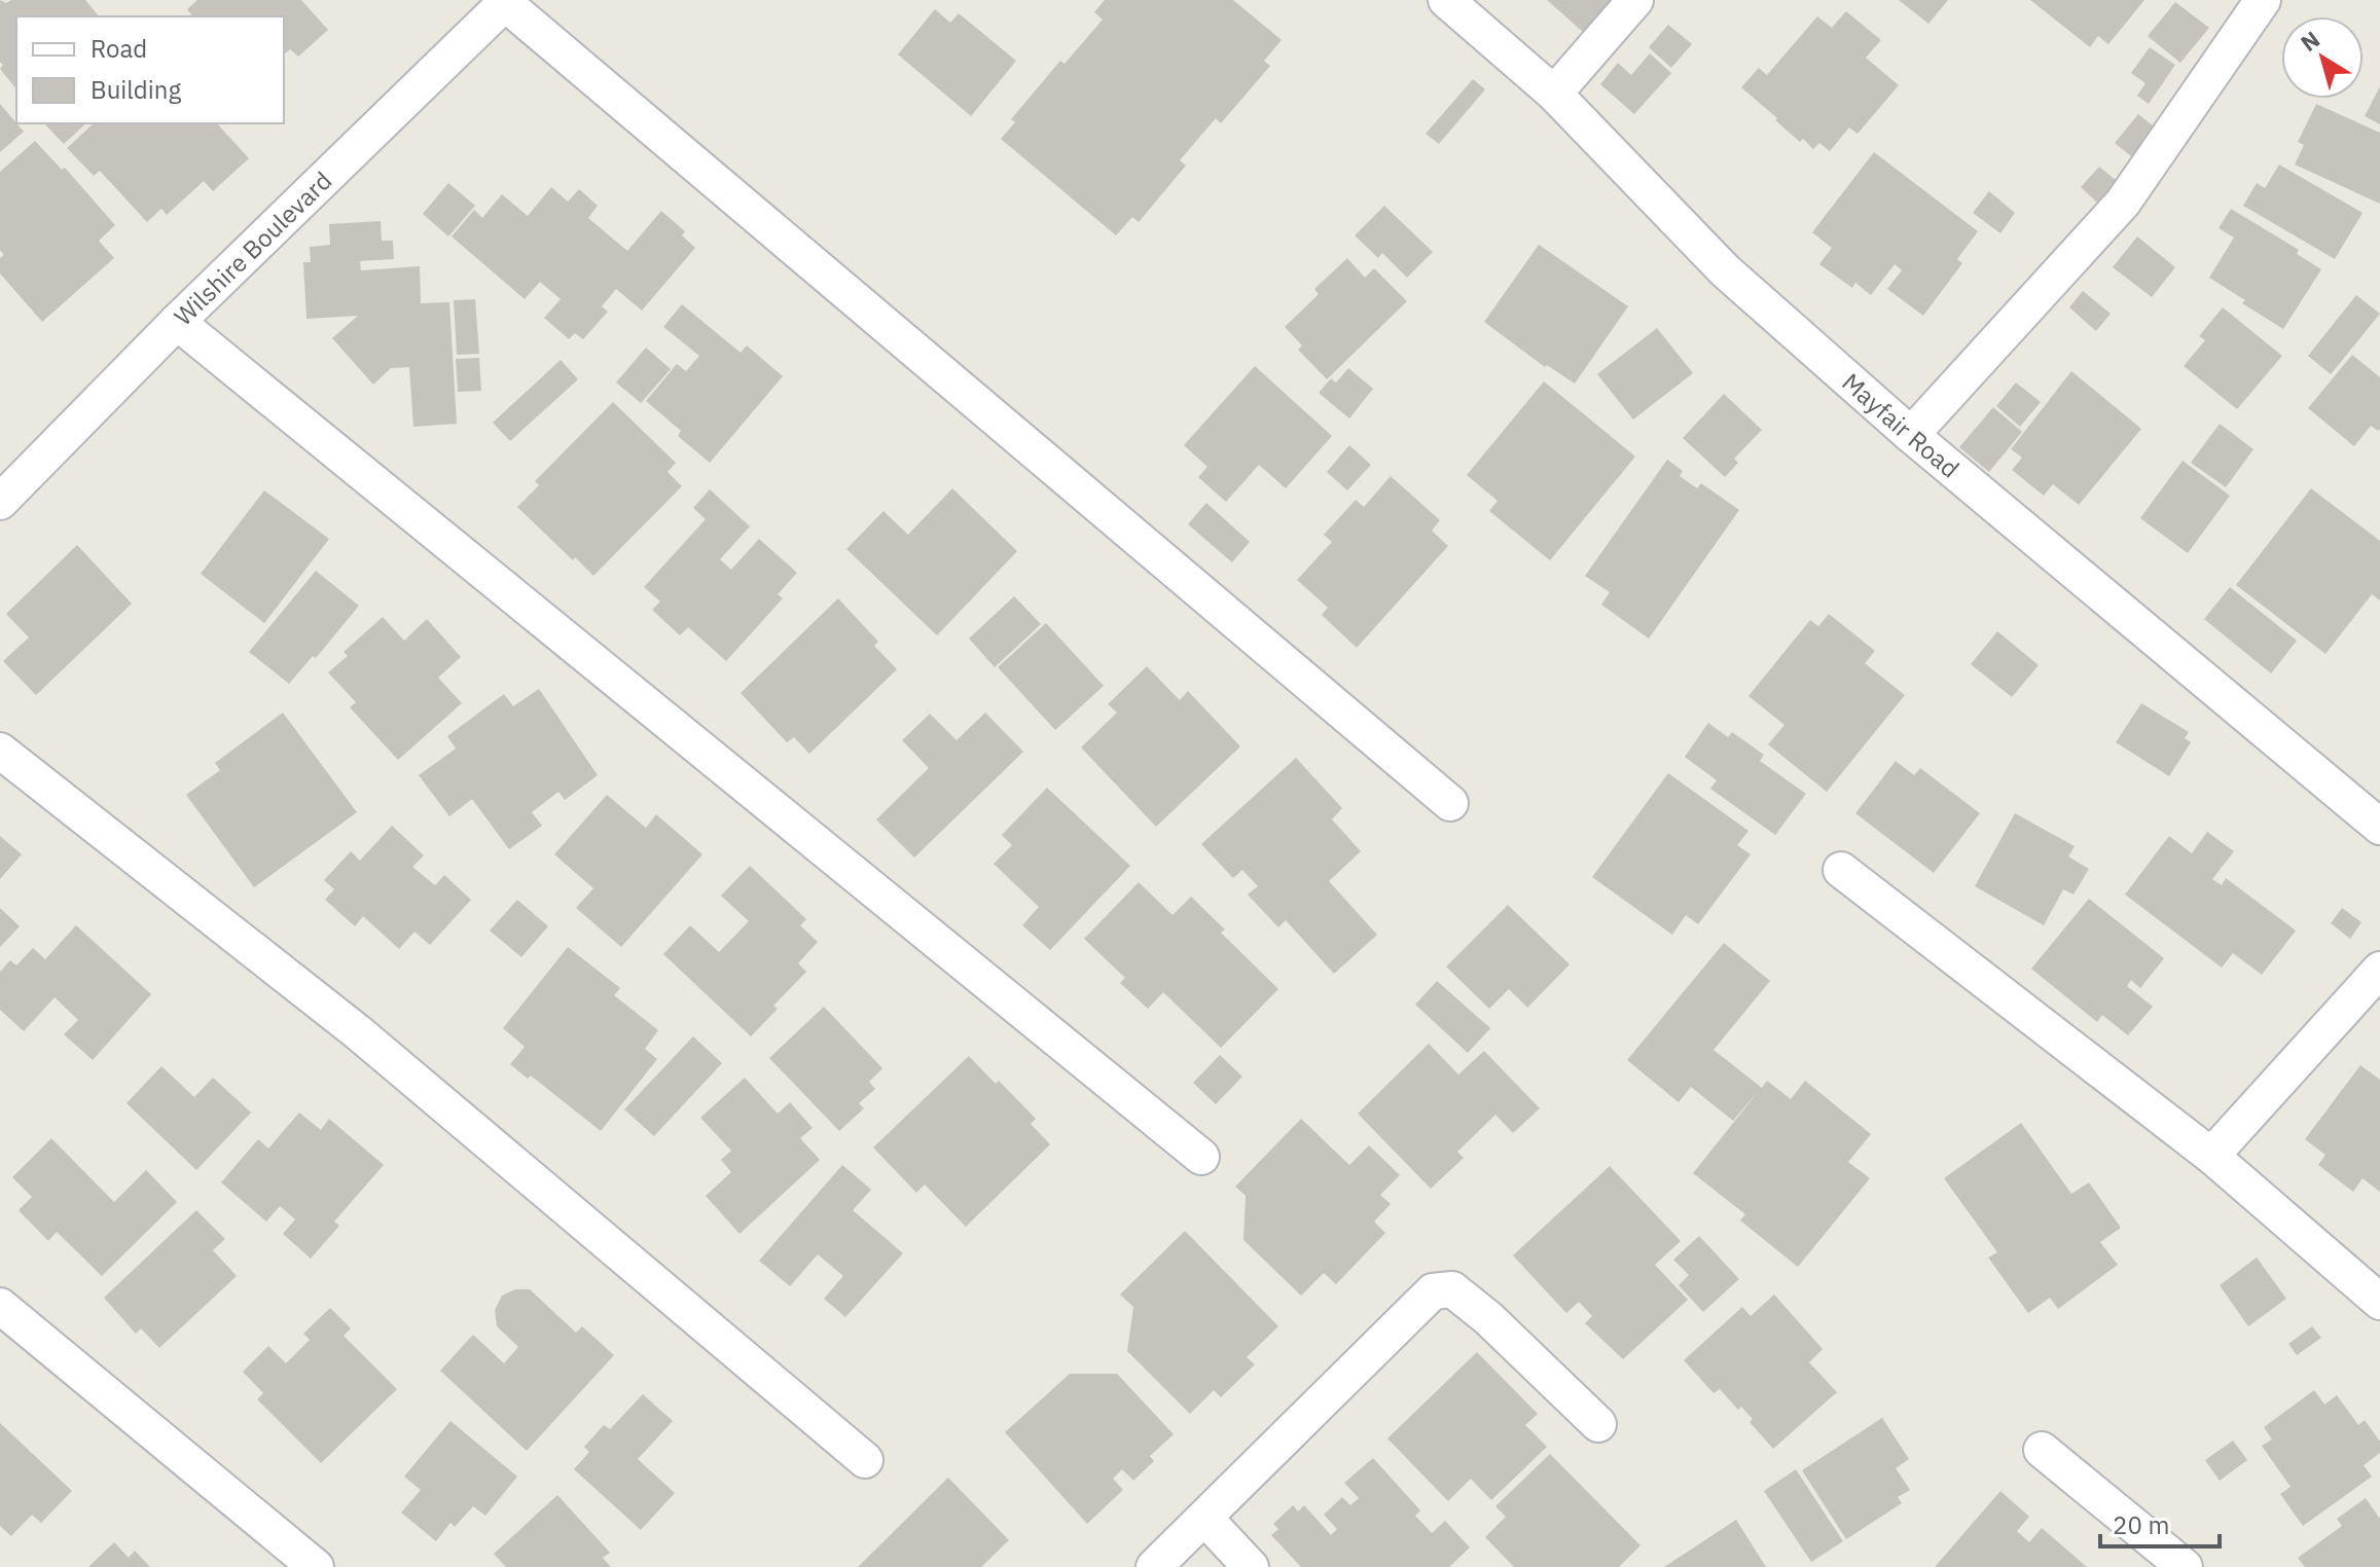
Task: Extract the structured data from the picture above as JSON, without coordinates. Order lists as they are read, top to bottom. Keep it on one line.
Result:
{"streets":{"street":["Wilshire Boulevard","Mayfair Road"]},"legend":["Road","Building"],"scale_bar":"20 m","north":"top left"}
